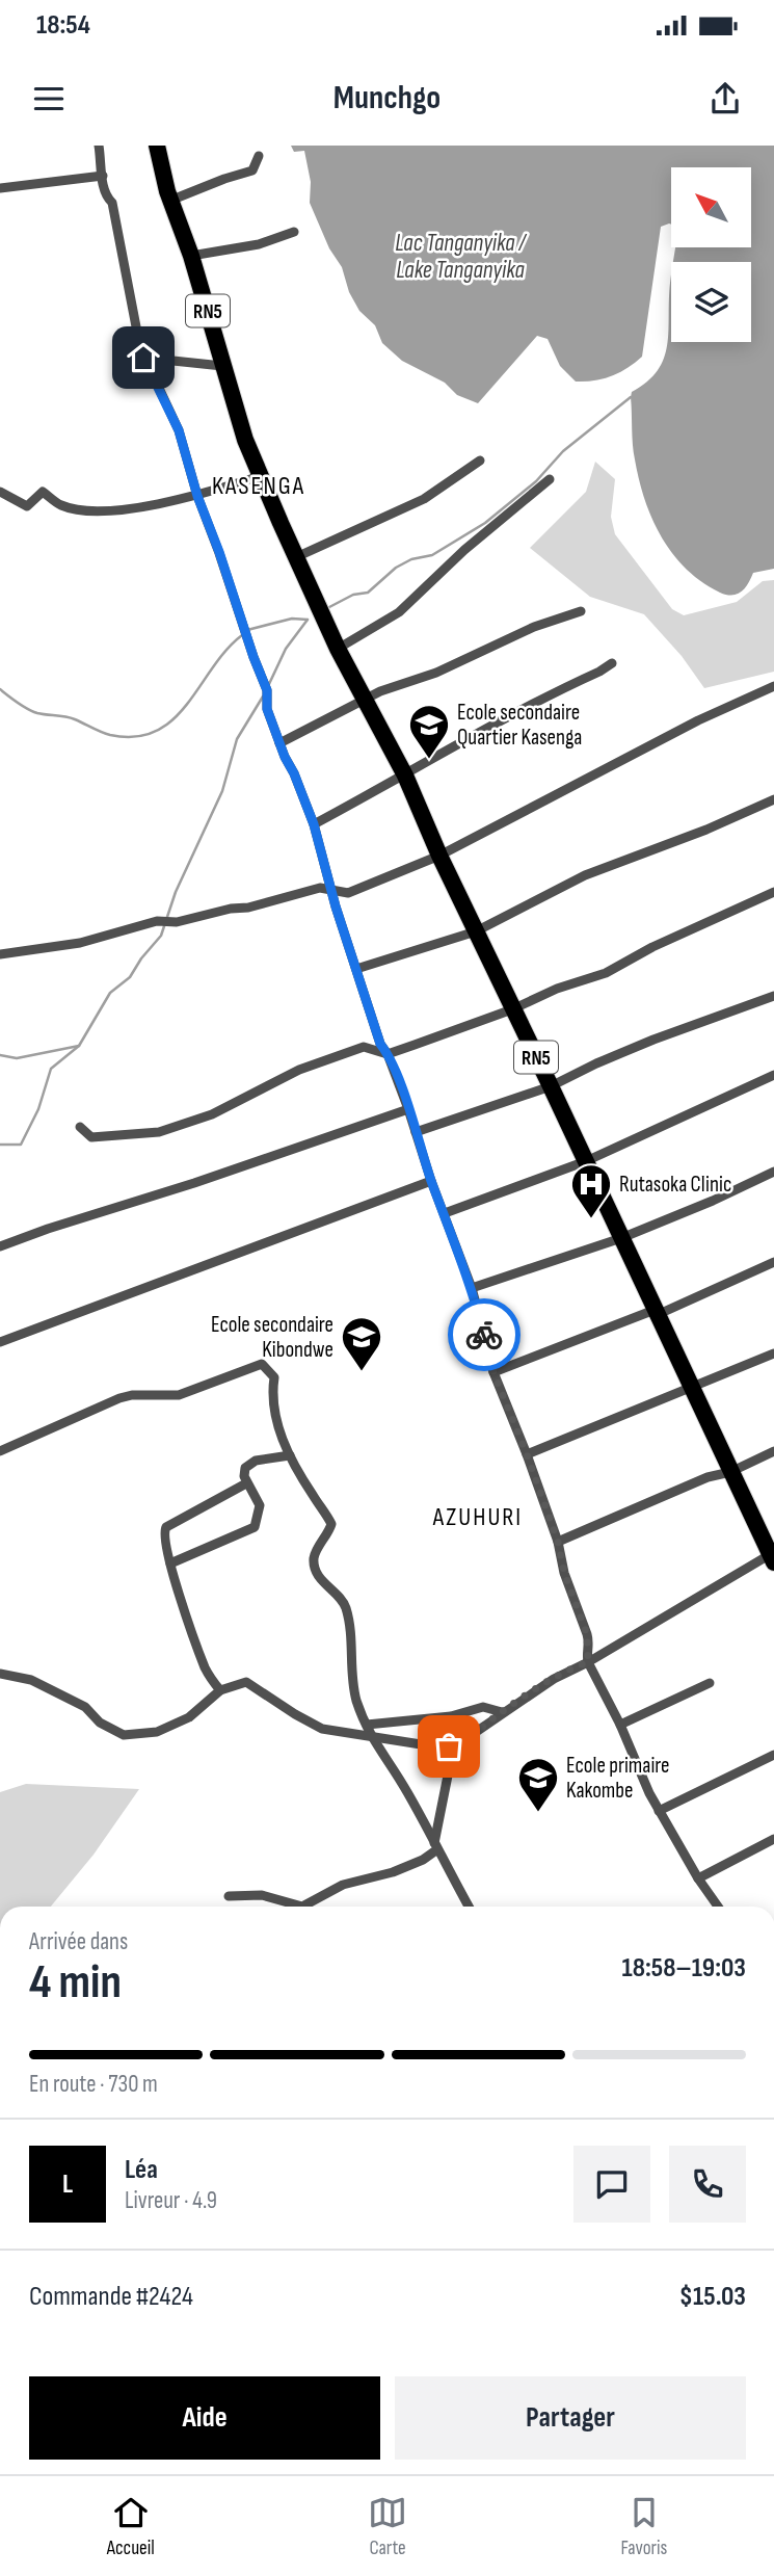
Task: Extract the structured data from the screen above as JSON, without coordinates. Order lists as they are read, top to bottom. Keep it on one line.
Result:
{"streets":{"highway":["RN5"]},"districts":["KASENGA","AZUHURI"],"water":["Lac Tanganyika / Lake Tanganyika"],"places":{"school or university":["Ecole secondaire Quartier Kasenga","Ecole secondaire Kibondwe","Ecole primaire Kakombe"],"hospital":["Rutasoka Clinic"]},"north":"top left","page":{"status":"18:54","header":"Munchgo","heading":["4 min","Arrivée dans","18:58–19:03"],"panel":["Léa","Livreur · 4.9","Commande #2424","$15.03"],"bar":"En route · 730 m","round":"L","buttons":["Aide","Partager"],"tabs":["Accueil","Carte","Favoris"]}}
